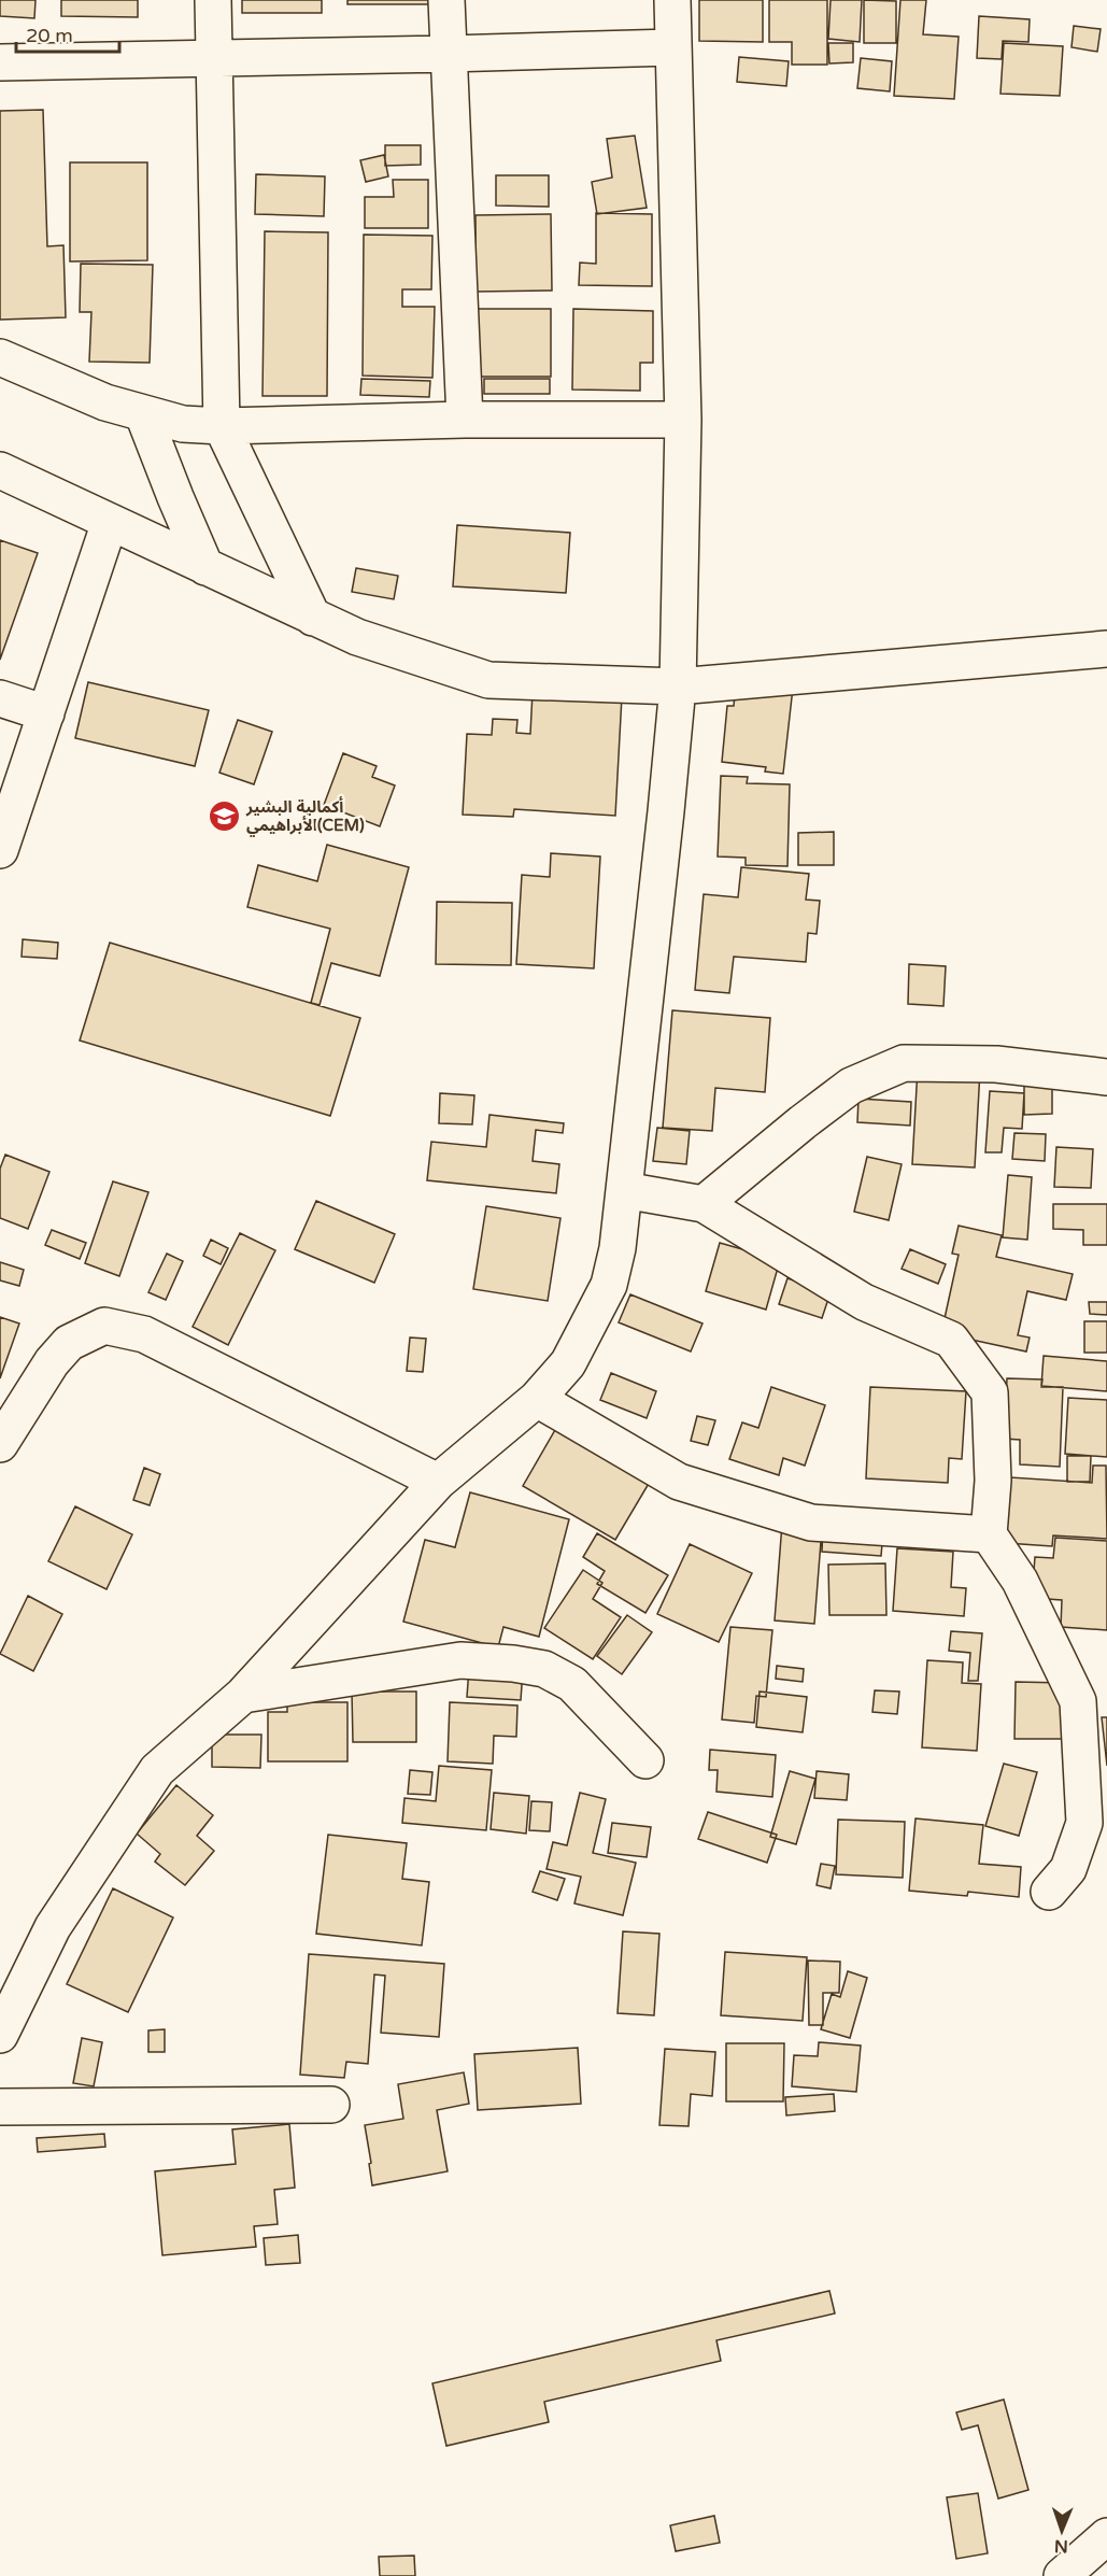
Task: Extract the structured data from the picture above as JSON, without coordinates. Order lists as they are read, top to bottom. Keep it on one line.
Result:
{"places":{"school or university":["أكمالية البشير الأبراهيمي(CEM)"]},"scale_bar":"20 m","north":"bottom"}
